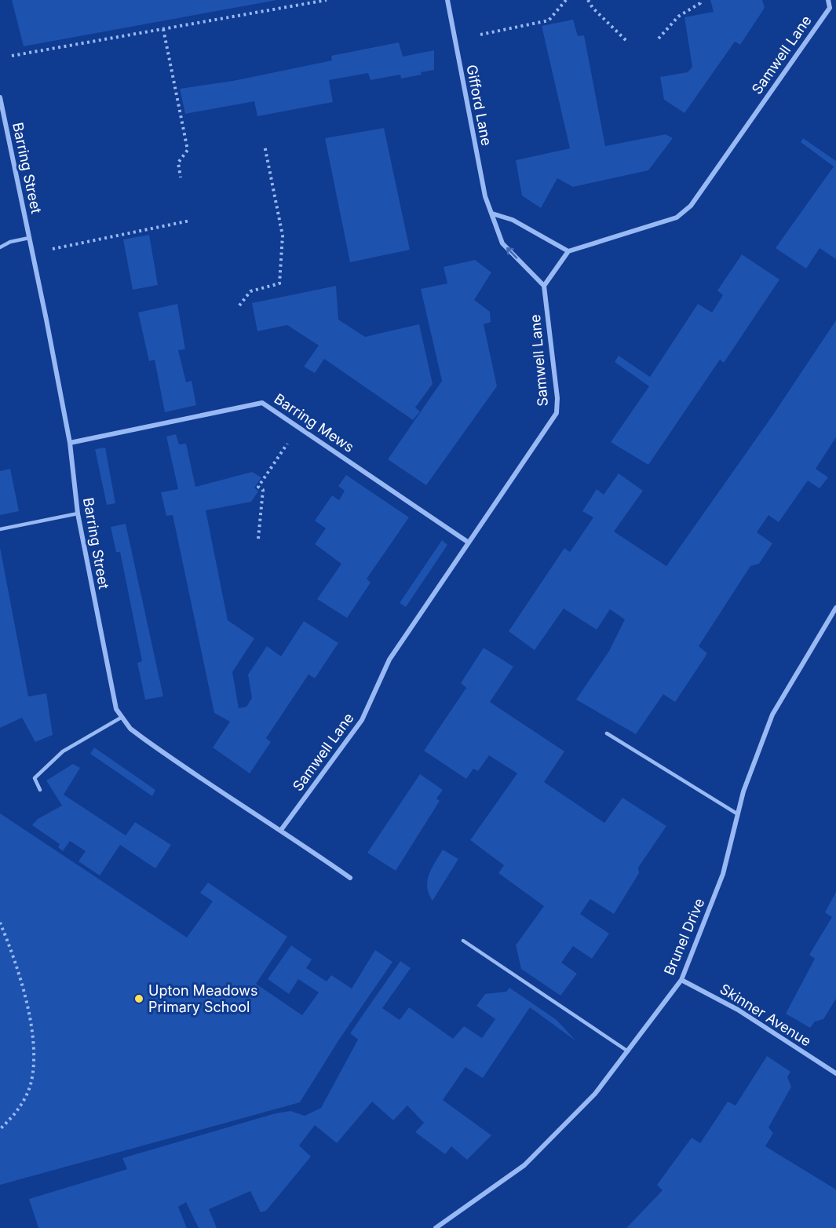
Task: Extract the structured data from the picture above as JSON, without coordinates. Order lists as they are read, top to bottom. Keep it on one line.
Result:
{"streets":{"street":["Samwell Lane","Gifford Lane","Barring Street","Barring Mews","Brunel Drive","Skinner Avenue"]},"crossings":[["Samwell Lane","Gifford Lane"],["Samwell Lane","Barring Street"],["Samwell Lane","Barring Mews"],["Barring Street","Barring Mews"],["Brunel Drive","Skinner Avenue"]],"places":["Upton Meadows Primary School"]}
